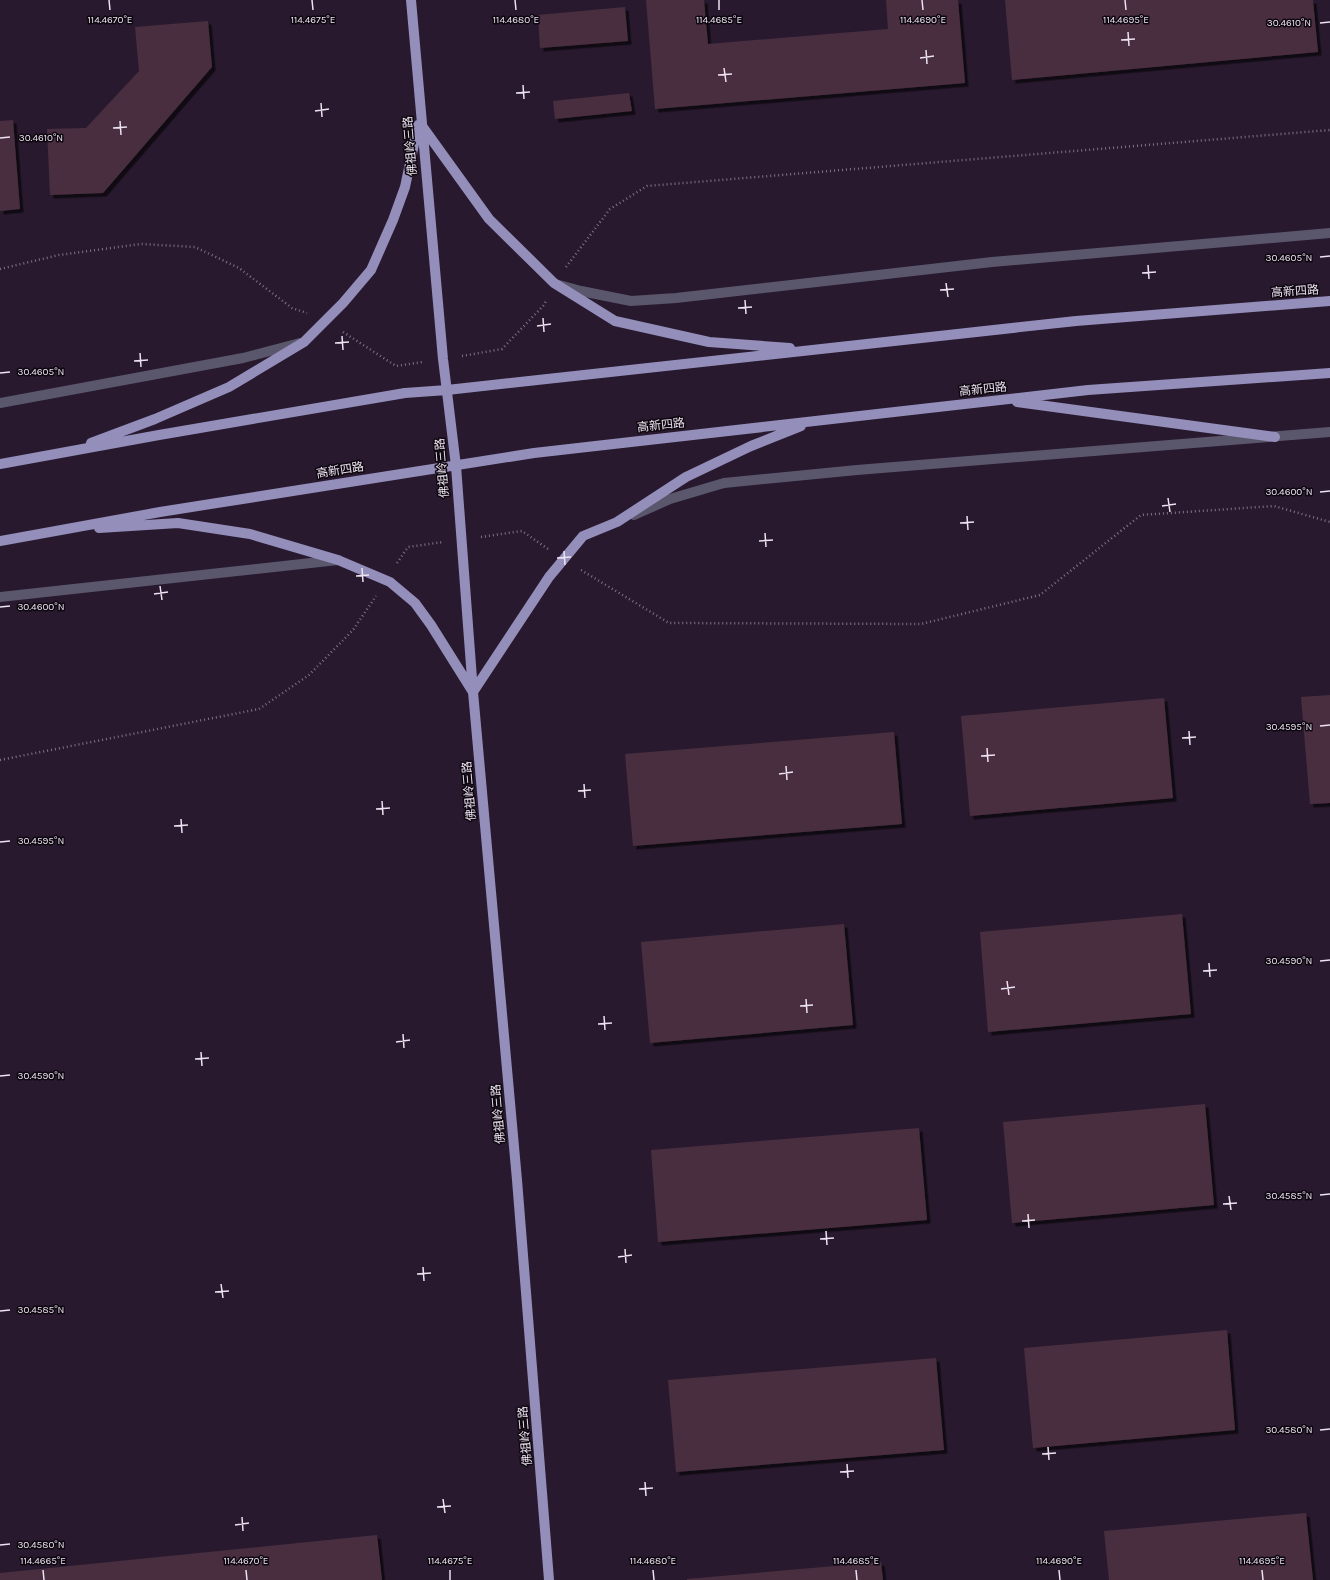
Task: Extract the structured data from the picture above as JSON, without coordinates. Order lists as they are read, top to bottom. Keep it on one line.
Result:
{"streets":{"main road":["佛祖岭三路","高新四路"]},"crossings":[["佛祖岭三路","高新四路"]],"coordinates":["114.4670°E","114.4675°E","114.4680°E","114.4685°E","114.4690°E","114.4695°E","30.4610°N","30.4605°N","30.4600°N","30.4595°N","30.4590°N","30.4585°N","30.4580°N","114.4665°E"]}
